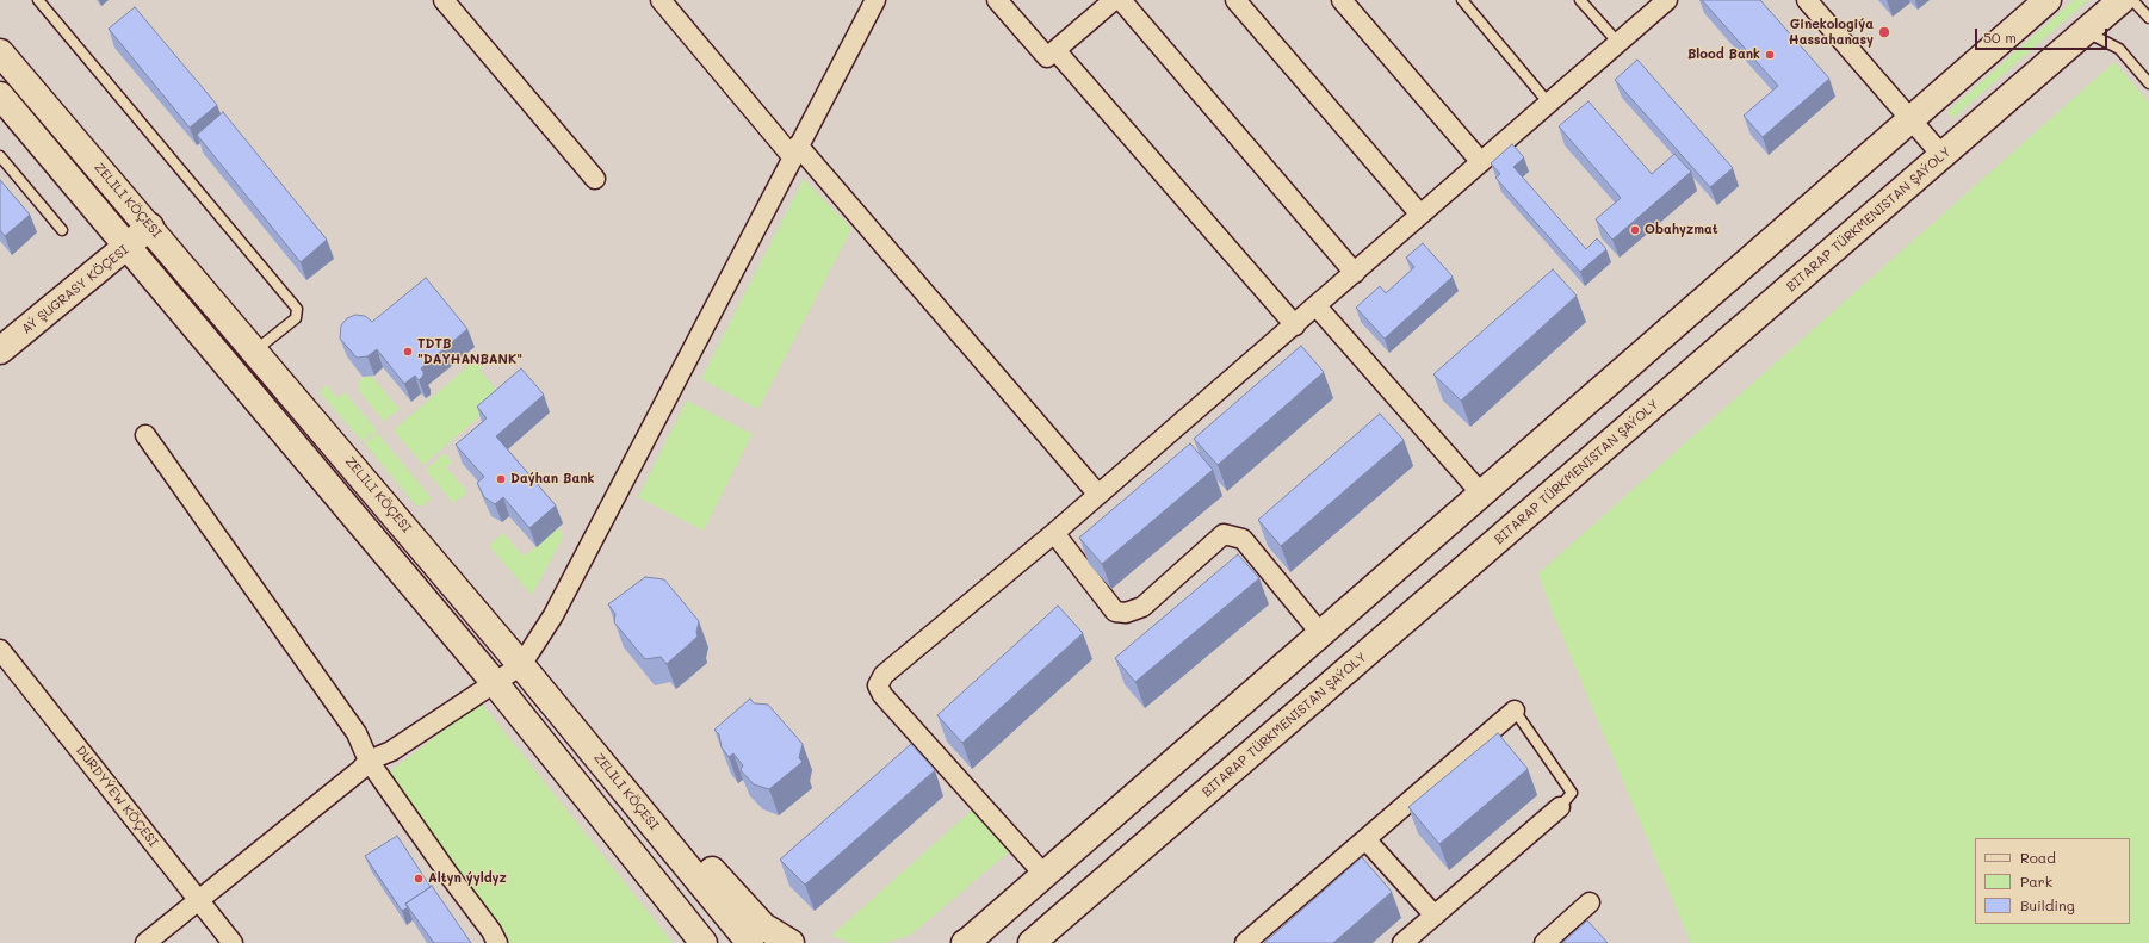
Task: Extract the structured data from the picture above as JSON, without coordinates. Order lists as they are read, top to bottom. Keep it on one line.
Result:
{"streets":{"main road":["ZELILI KÖÇESI","BITARAP TÜRKMENISTAN ŞAÝOLY","AÝ ŞUGRASY KÖÇESI"],"street":["DURDYÝEW KÖÇESI"]},"crossings":[["ZELILI KÖÇESI","AÝ ŞUGRASY KÖÇESI"]],"places":["Ginekologiýa Hassahanasy","Blood Bank","Obahyzmat","TDTB \"DAYHANBANK\"","Daýhan Bank","Altyn ýyldyz"],"legend":["Road","Park","Building"],"scale_bar":"50 m"}
